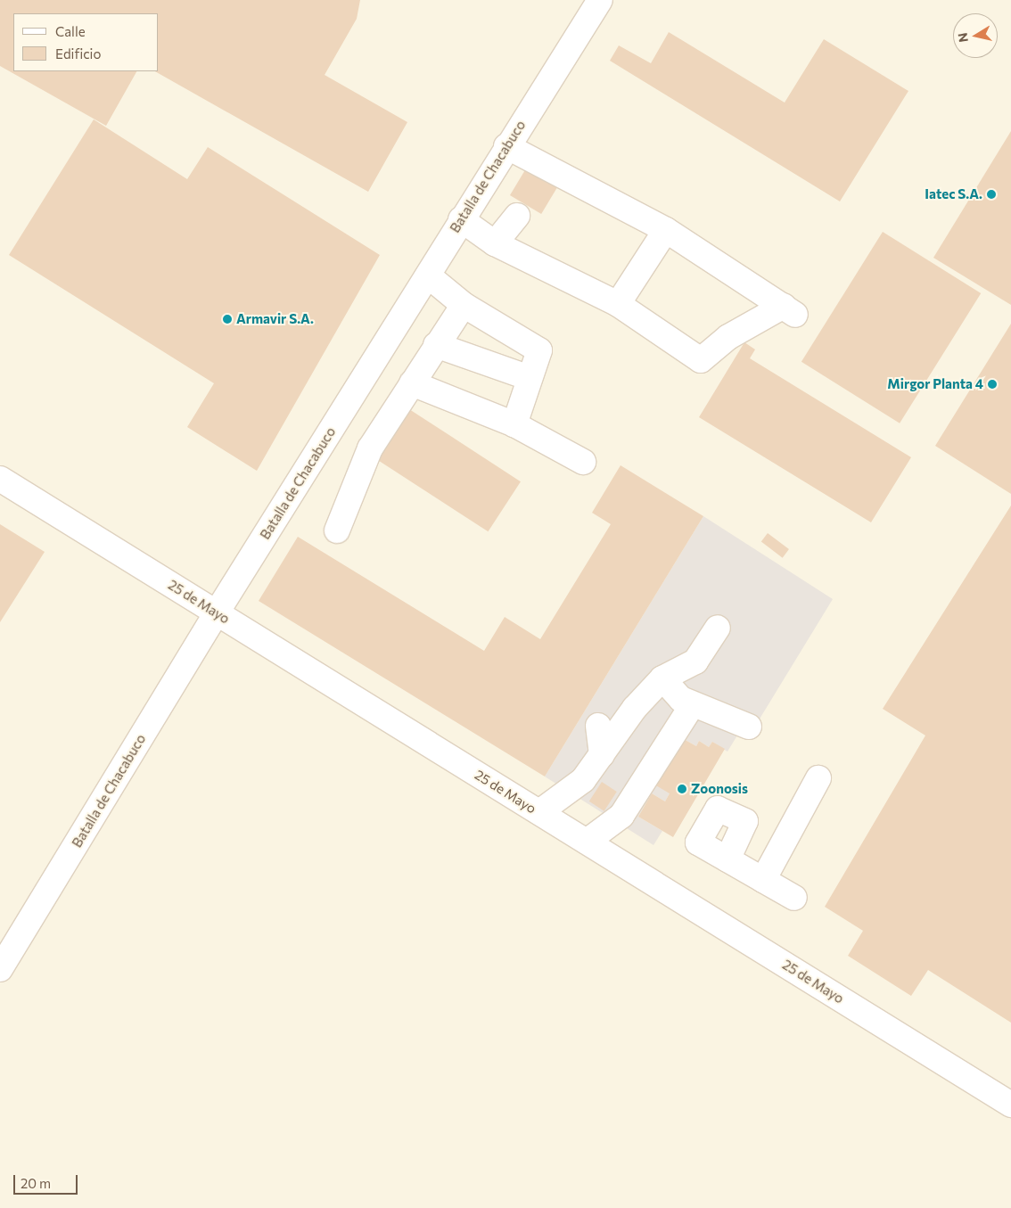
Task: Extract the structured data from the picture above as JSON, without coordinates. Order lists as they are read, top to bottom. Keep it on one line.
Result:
{"streets":{"street":["Batalla de Chacabuco","25 de Mayo"]},"crossings":[["Batalla de Chacabuco","25 de Mayo"]],"places":["Iatec S.A.","Armavir S.A.","Mirgor Planta 4","Zoonosis"],"legend":["Calle","Edificio"],"scale_bar":"20 m","north":"left"}
